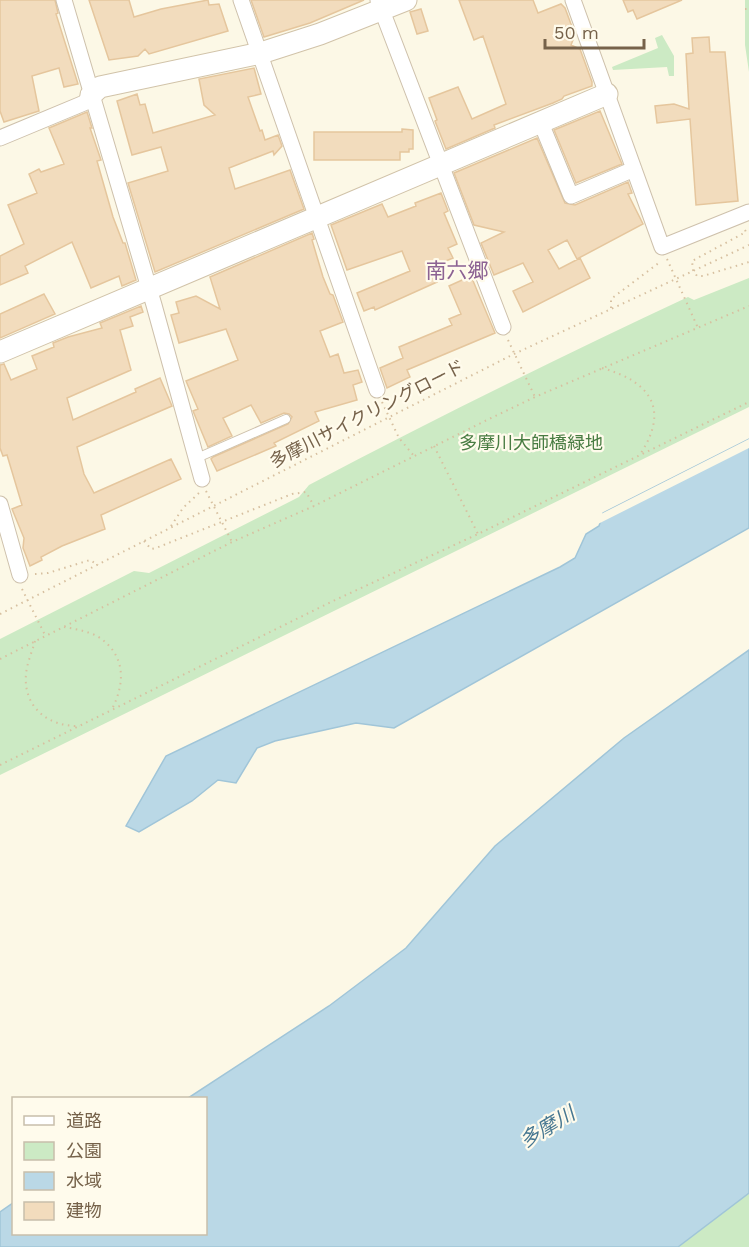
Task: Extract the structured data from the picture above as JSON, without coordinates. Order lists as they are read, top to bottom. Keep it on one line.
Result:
{"streets":{"path":["多摩川サイクリングロード"]},"districts":["南六郷"],"water":["多摩川"],"parks":["多摩川大師橋緑地"],"legend":["道路","公園","水域","建物"],"scale_bar":"50 m"}
